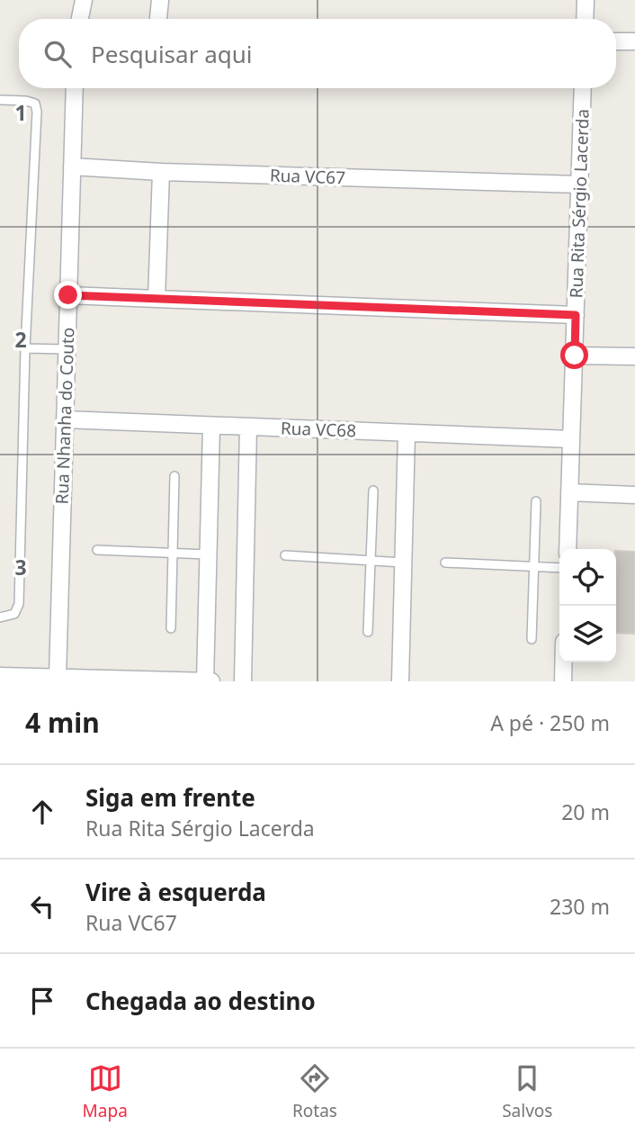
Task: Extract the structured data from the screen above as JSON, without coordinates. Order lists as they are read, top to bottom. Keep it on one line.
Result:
{"streets":{"street":["Rua VC67","Rua Rita Sérgio Lacerda","Rua Nhanha do Couto","Rua VC68"]},"crossings":[["Rua VC67","Rua Rita Sérgio Lacerda"],["Rua VC67","Rua Nhanha do Couto"],["Rua Rita Sérgio Lacerda","Rua VC68"],["Rua Nhanha do Couto","Rua VC68"]],"page":{"search":"Pesquisar aqui","heading":["4 min","A pé · 250 m"],"list":[["Siga em frente","Rua Rita Sérgio Lacerda","20 m"],["Vire à esquerda","Rua VC67","230 m"],"Chegada ao destino"],"nav":["Mapa","Rotas","Salvos"]},"grid":{"rows":["1","2","3"]}}
